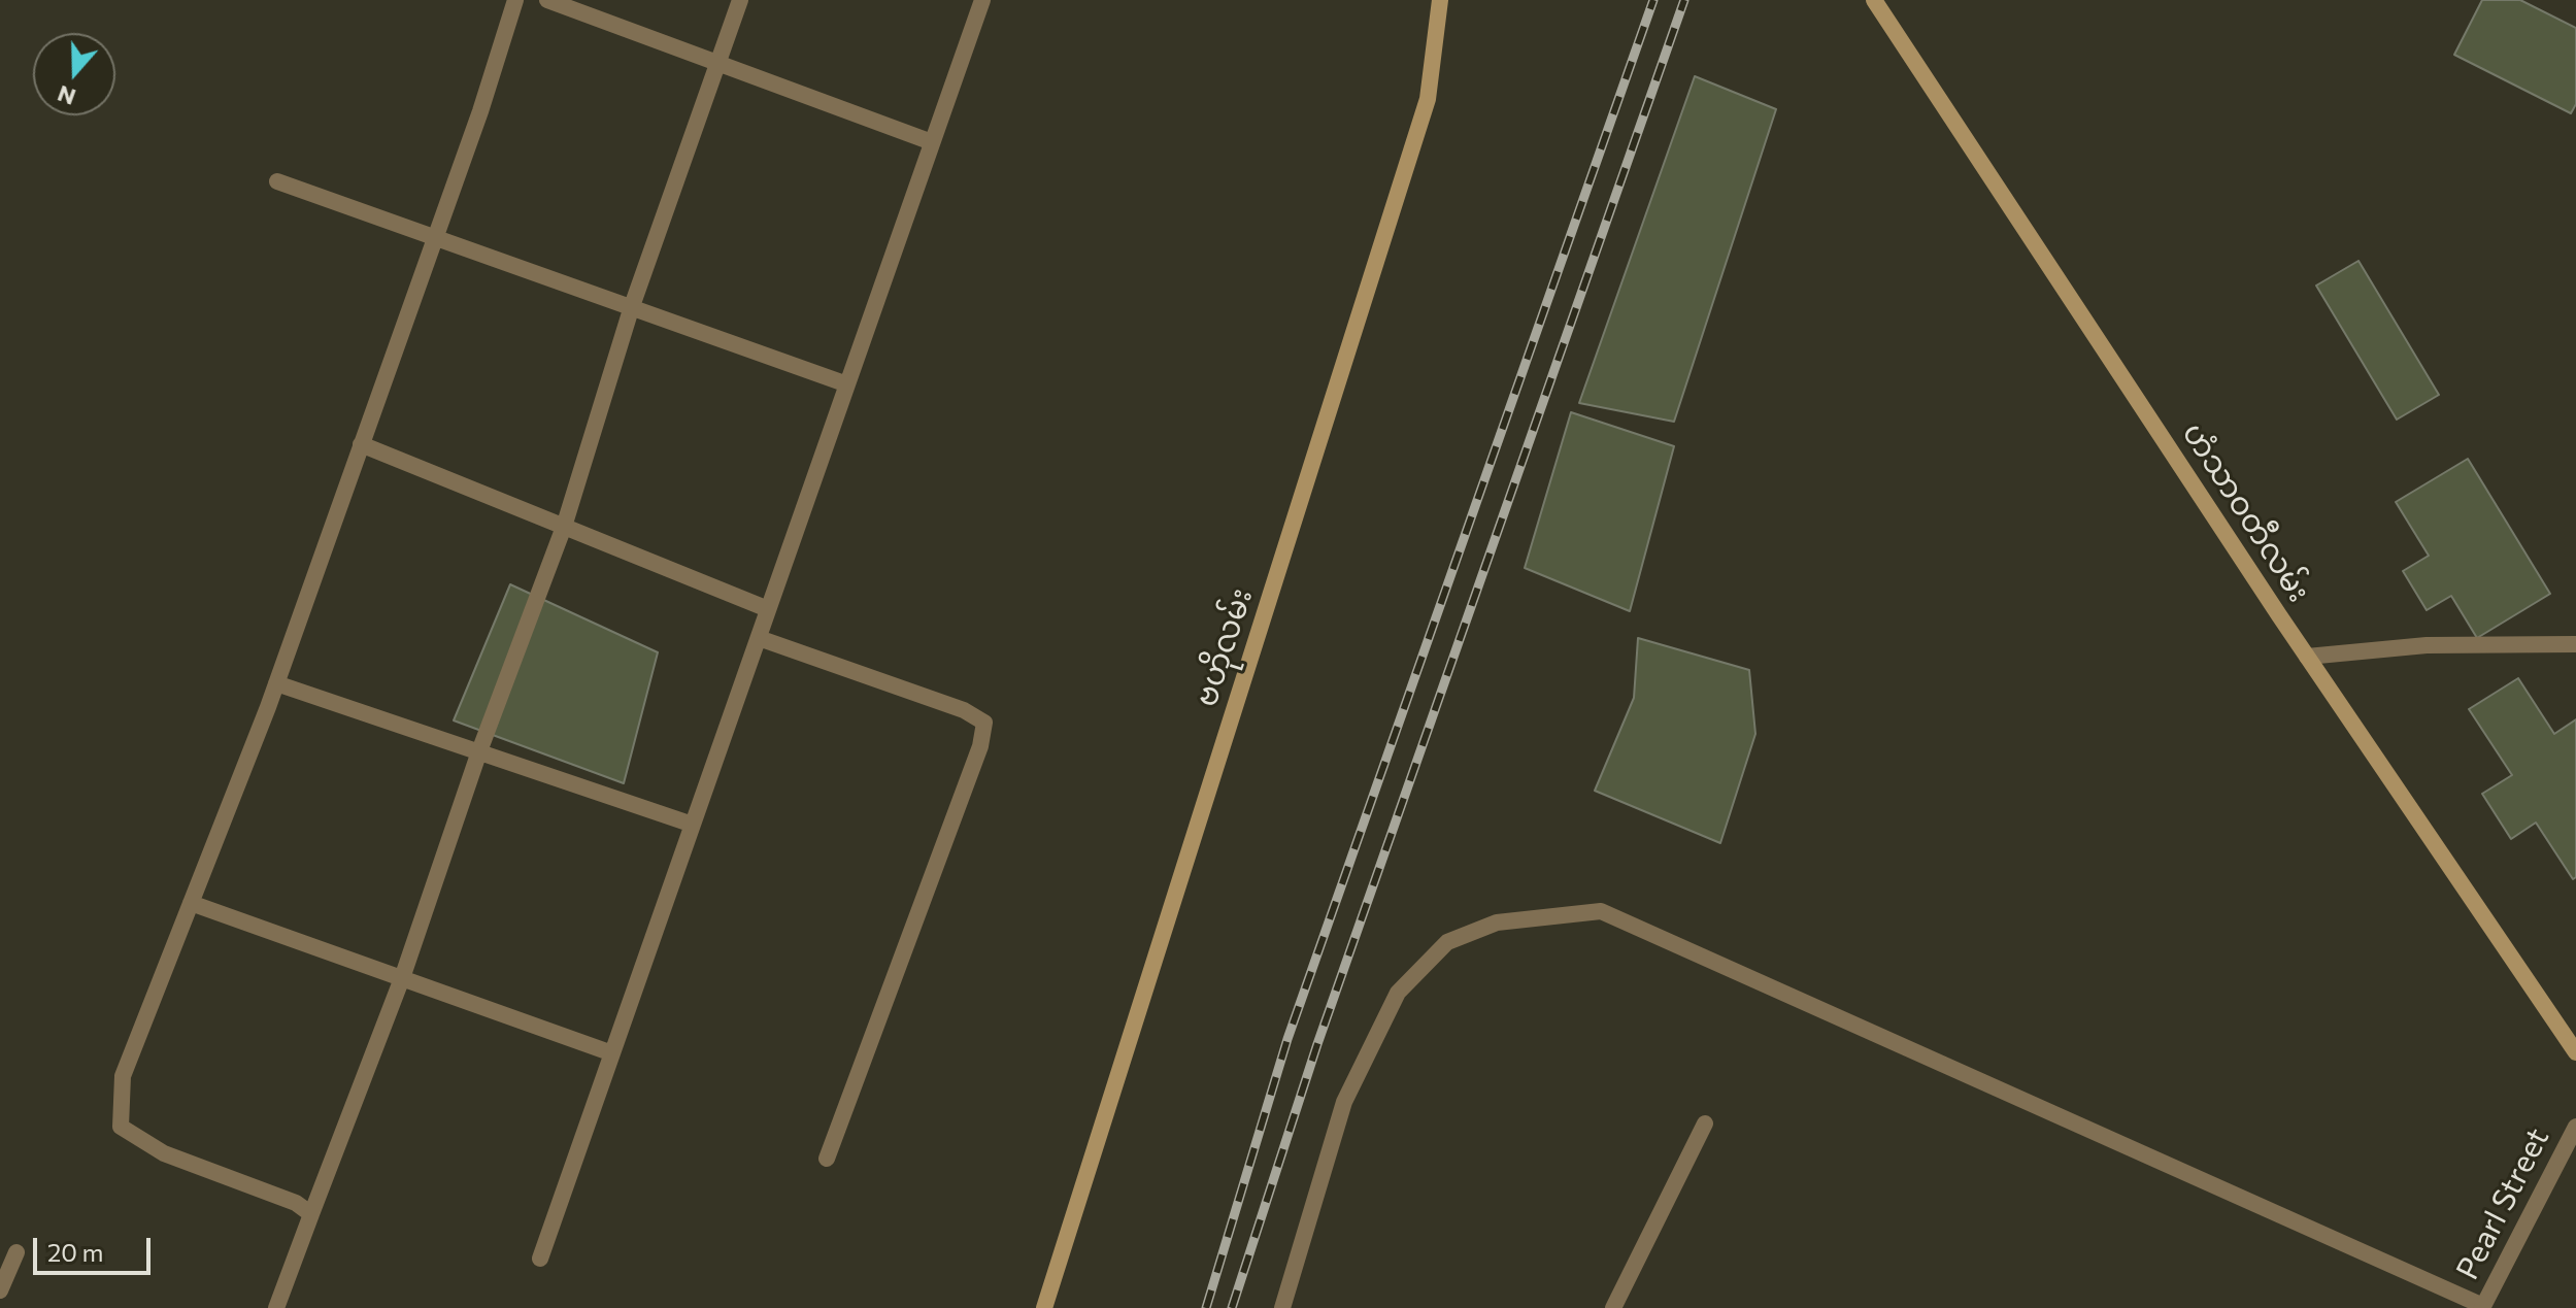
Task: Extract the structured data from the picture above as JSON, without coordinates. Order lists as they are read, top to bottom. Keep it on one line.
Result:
{"streets":{"main road":["ဟံသာဝတီလမ်း","ဗဟိုလမ်း"],"street":["Pearl Street"]},"scale_bar":"20 m","north":"bottom"}
